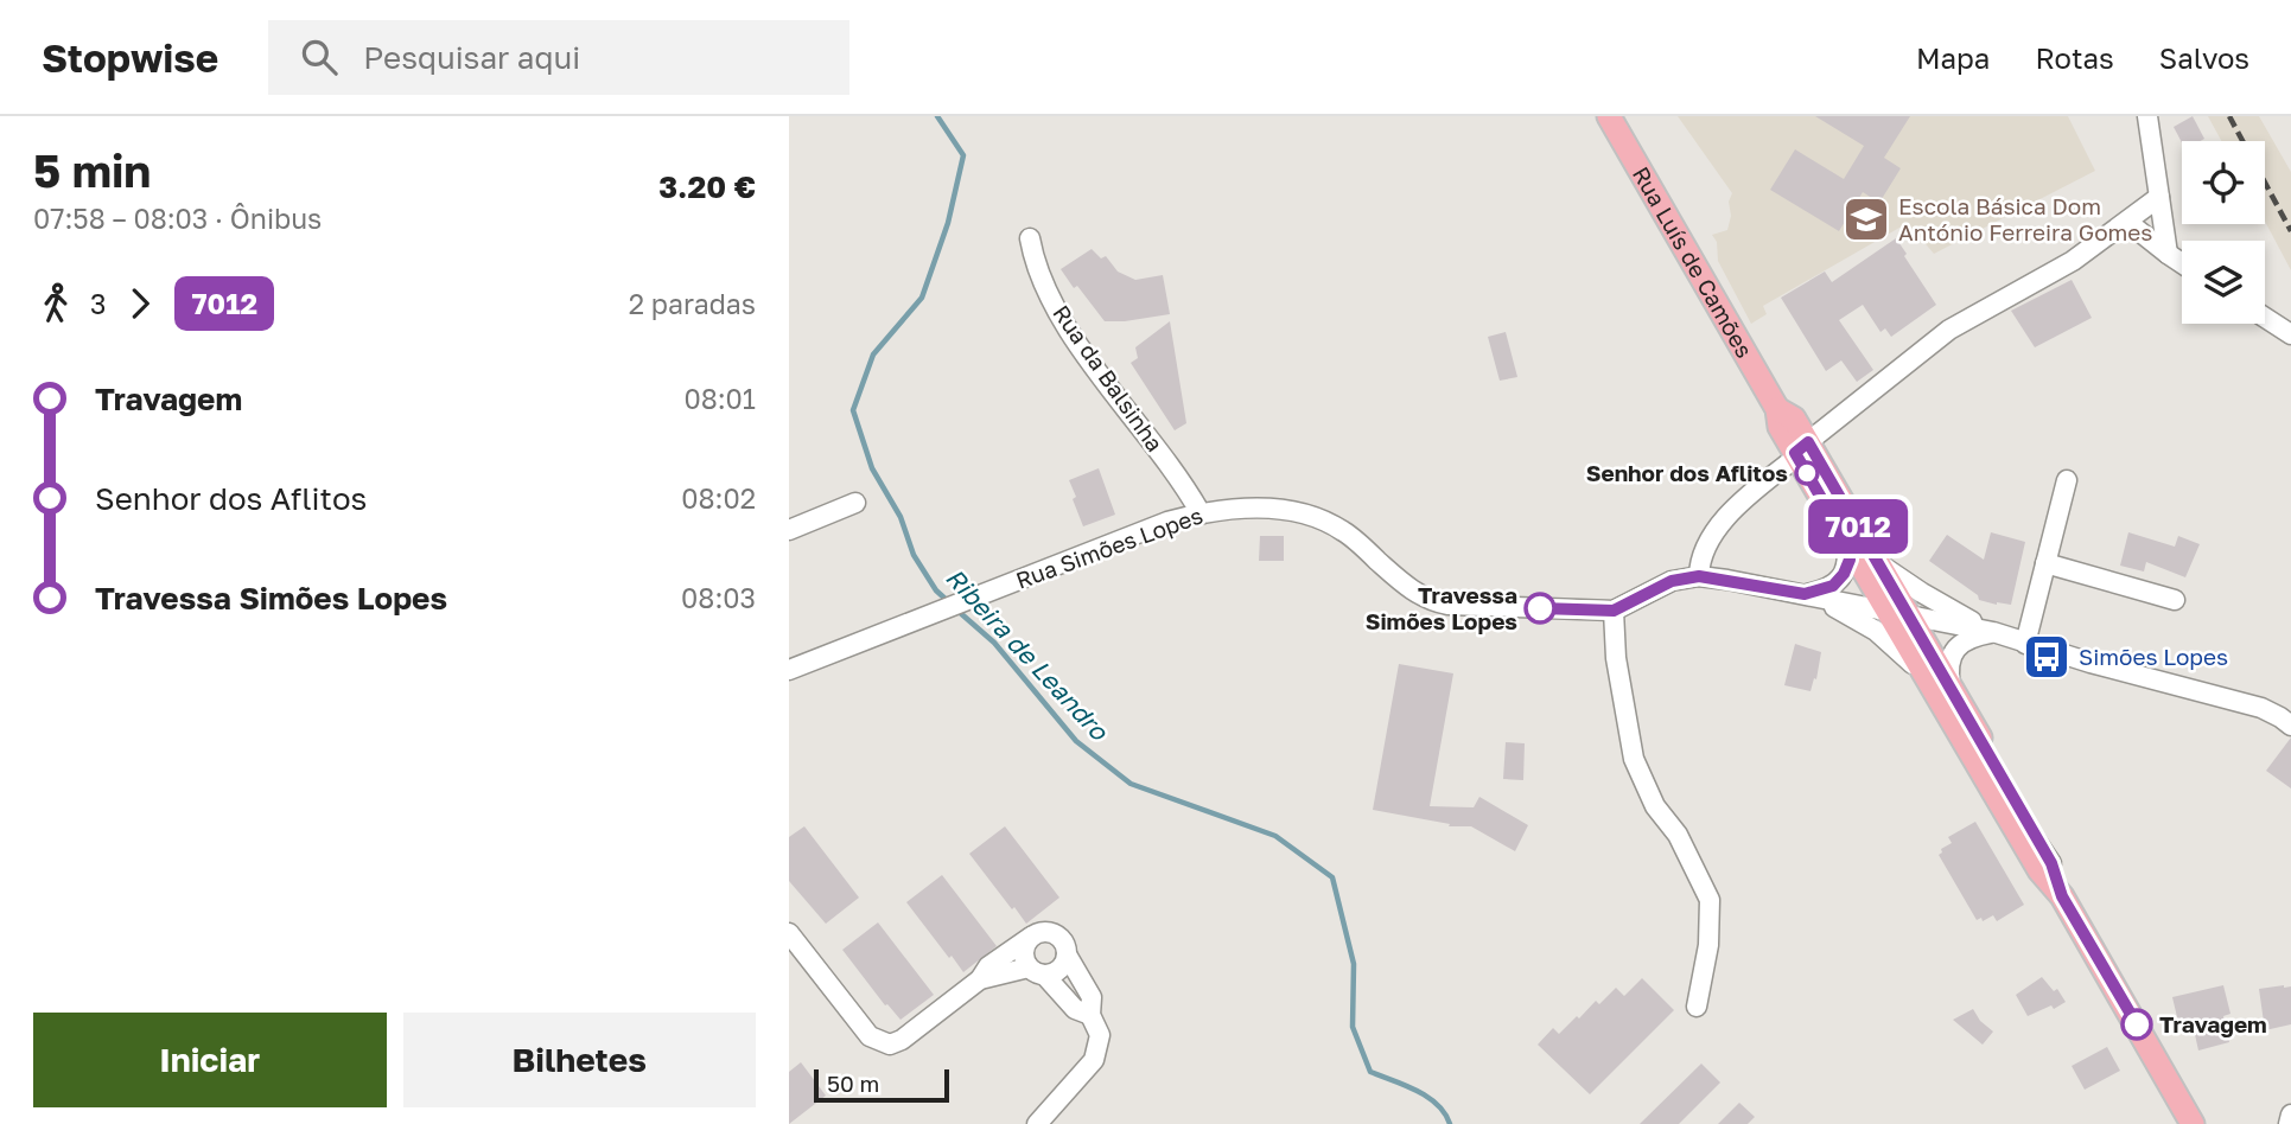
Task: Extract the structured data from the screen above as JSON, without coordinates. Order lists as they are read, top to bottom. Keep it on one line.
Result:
{"streets":{"main road":["Rua Luís de Camões"],"street":["Rua da Balsinha","Rua Simões Lopes"]},"crossings":[["Rua Luís de Camões","Rua Simões Lopes"],["Rua da Balsinha","Rua Simões Lopes"]],"water":["Ribeira de Leandro"],"places":{"school or university":["Escola Básica Dom António Ferreira Gomes"],"other":["Senhor dos Aflitos","Travessa Simões Lopes","Travagem"],"bus stop":["Simões Lopes"]},"lines":["bus line 7012"],"scale_bar":"50 m","page":{"header":"Stopwise","search":"Pesquisar aqui","nav":["Mapa","Rotas","Salvos"],"heading":["5 min","07:58 – 08:03 · Ônibus","3.20 €"],"on_map":"7012","legs":["3","7012","2 paradas"],"list":[{"name":"Travagem","value":"08:01"},{"name":"Senhor dos Aflitos","value":"08:02"},{"name":"Travessa Simões Lopes","value":"08:03"}],"buttons":["Iniciar","Bilhetes"],"scale":"50 m"}}
